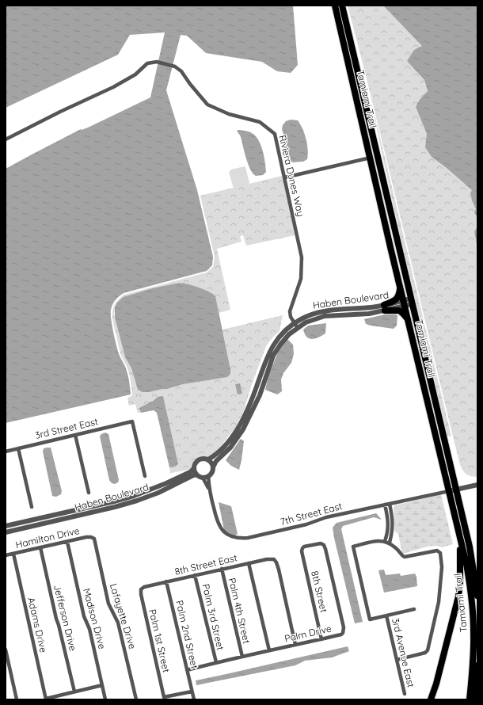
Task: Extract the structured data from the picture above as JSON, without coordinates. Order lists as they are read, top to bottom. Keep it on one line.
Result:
{"streets":{"highway":["Tamiami Trail"],"street":["Riviera Dunes Way","Haben Boulevard","3rd Street East","7th Street East","Hamilton Drive","8th Street East","8th Street","Palm 4th Street","Lafayette Drive","Palm 3rd Street","Jefferson Drive","Madison Drive","Adams Drive","Palm Drive","Palm 2nd Street","Palm 1st Street","3rd Avenue East"]},"crossings":[["Tamiami Trail","Haben Boulevard"],["Tamiami Trail","7th Street East"],["Riviera Dunes Way","Haben Boulevard"],["Haben Boulevard","7th Street East"],["Hamilton Drive","Lafayette Drive"],["Hamilton Drive","Jefferson Drive"],["Hamilton Drive","Madison Drive"],["Hamilton Drive","Adams Drive"],["8th Street East","Palm 4th Street"],["8th Street East","Palm 3rd Street"],["8th Street East","Palm Drive"],["8th Street East","Palm 2nd Street"],["8th Street East","Palm 1st Street"],["8th Street","Palm Drive"],["Palm 4th Street","Palm Drive"],["Palm 3rd Street","Palm Drive"],["Palm Drive","Palm 2nd Street"],["Palm 2nd Street","Palm 1st Street"]]}
